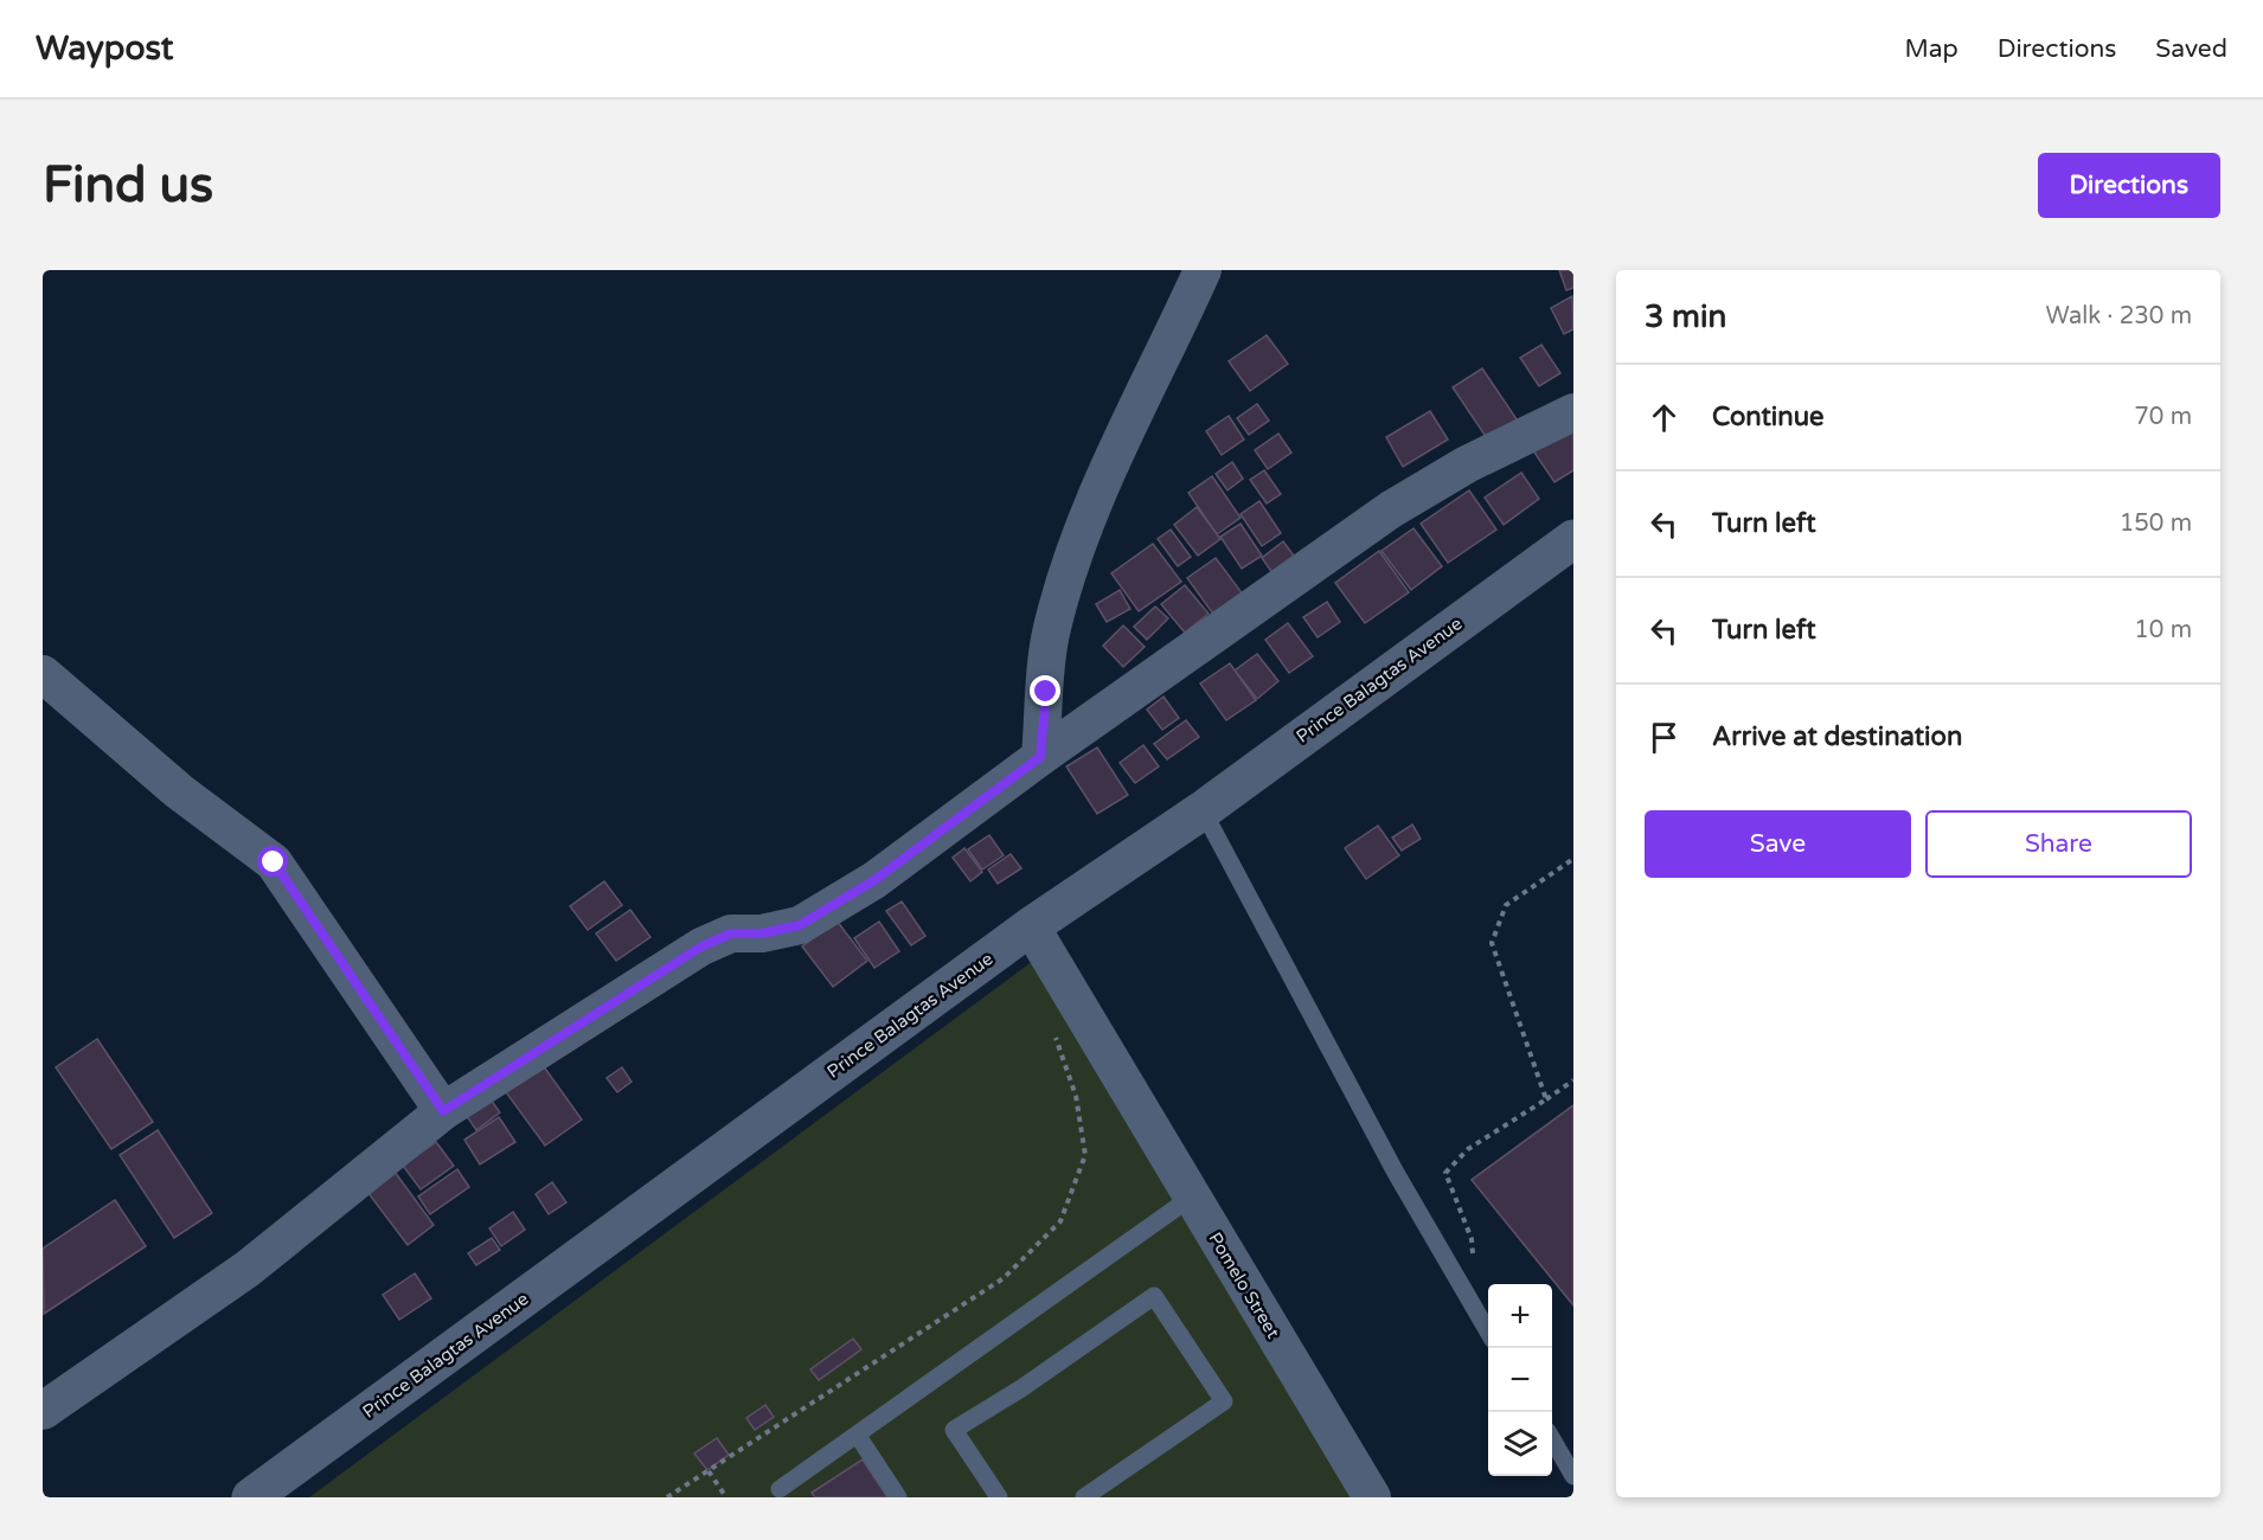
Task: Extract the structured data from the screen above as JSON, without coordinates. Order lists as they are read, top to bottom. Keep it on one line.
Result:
{"streets":{"main road":["Prince Balagtas Avenue"],"street":["Pomelo Street"]},"crossings":[["Prince Balagtas Avenue","Pomelo Street"]],"page":{"header":"Waypost","nav":["Map","Directions","Saved"],"buttons":["Directions",["Save","Share"]],"title":"Find us","heading":["3 min","Walk · 230 m"],"list":[["Continue","70 m"],["Turn left","150 m"],["Turn left","10 m"],"Arrive at destination"],"map_buttons":["+","−"]}}
